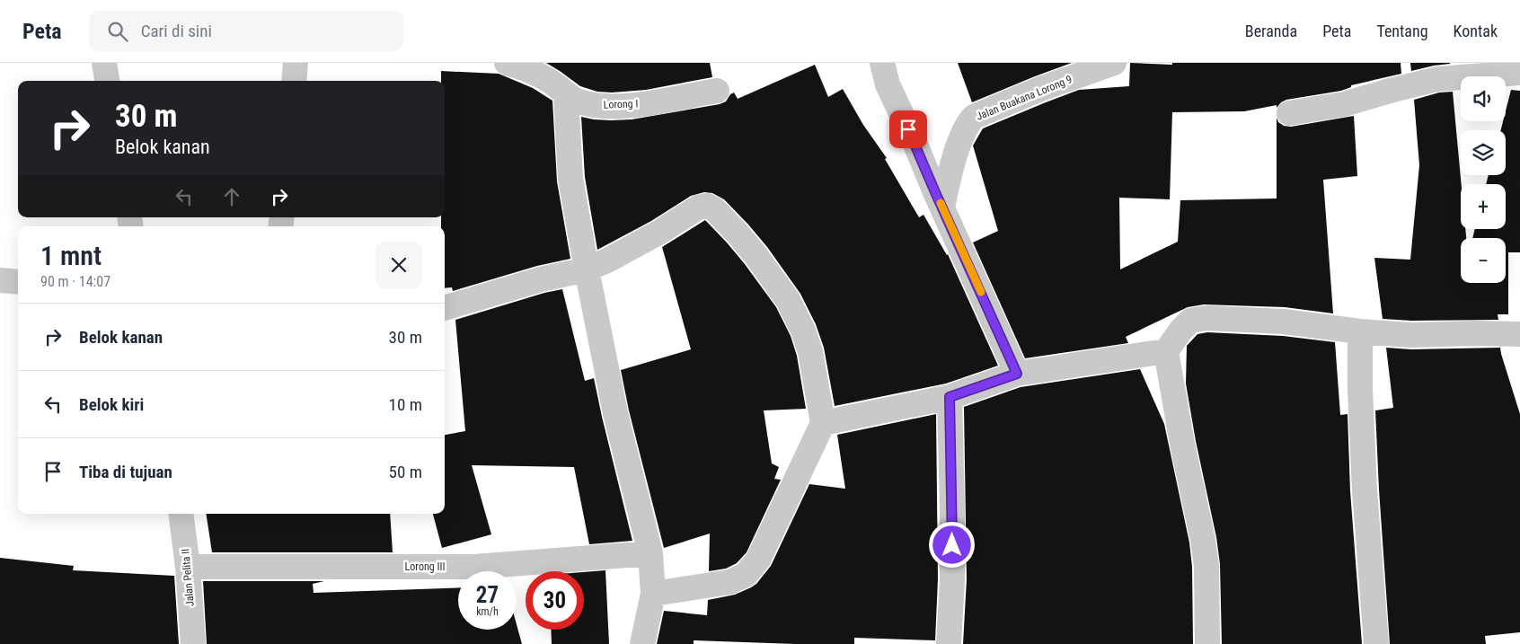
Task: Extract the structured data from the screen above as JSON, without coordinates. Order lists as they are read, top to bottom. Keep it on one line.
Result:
{"streets":{"street":["Jalan Buakana Lorong 9","Lorong I","Lorong III","Jalan Pelita II"]},"crossings":[["Lorong III","Jalan Pelita II"]],"page":{"header":"Peta","search":"Cari di sini","nav":["Beranda","Peta","Tentang","Kontak"],"map_buttons":["+","−"],"turn":["30 m","Belok kanan"],"heading":["1 mnt","90 m · 14:07"],"list":[{"name":"Belok kanan","value":"30 m"},{"name":"Belok kiri","value":"10 m"},{"name":"Tiba di tujuan","value":"50 m"}],"speed":"27 km/h","limit":"30"}}
